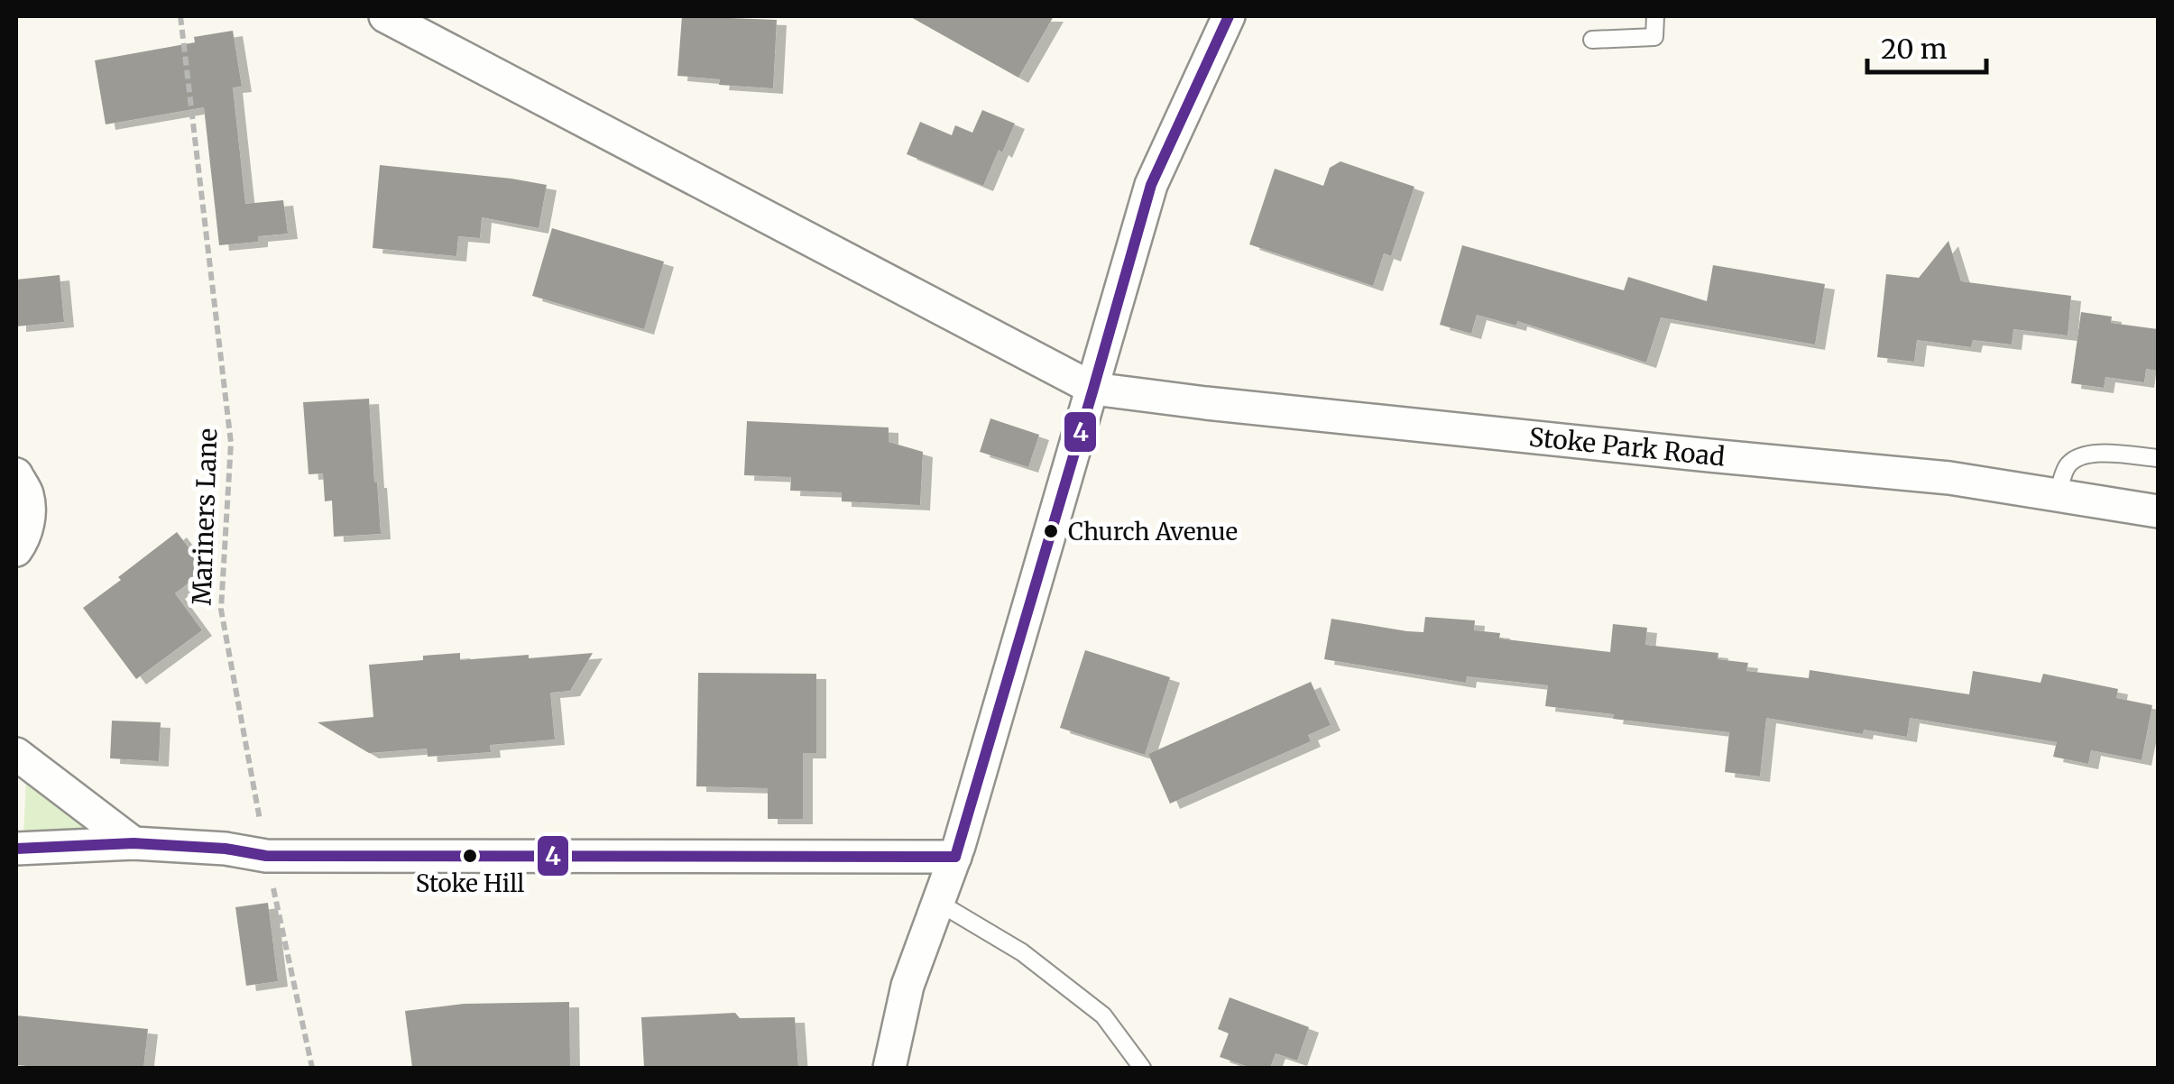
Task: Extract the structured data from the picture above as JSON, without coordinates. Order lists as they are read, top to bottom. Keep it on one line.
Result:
{"streets":{"street":["Stoke Park Road"],"path":["Mariners Lane"]},"places":["Church Avenue","Stoke Hill"],"lines":["transit line 4"],"scale_bar":"20 m"}
